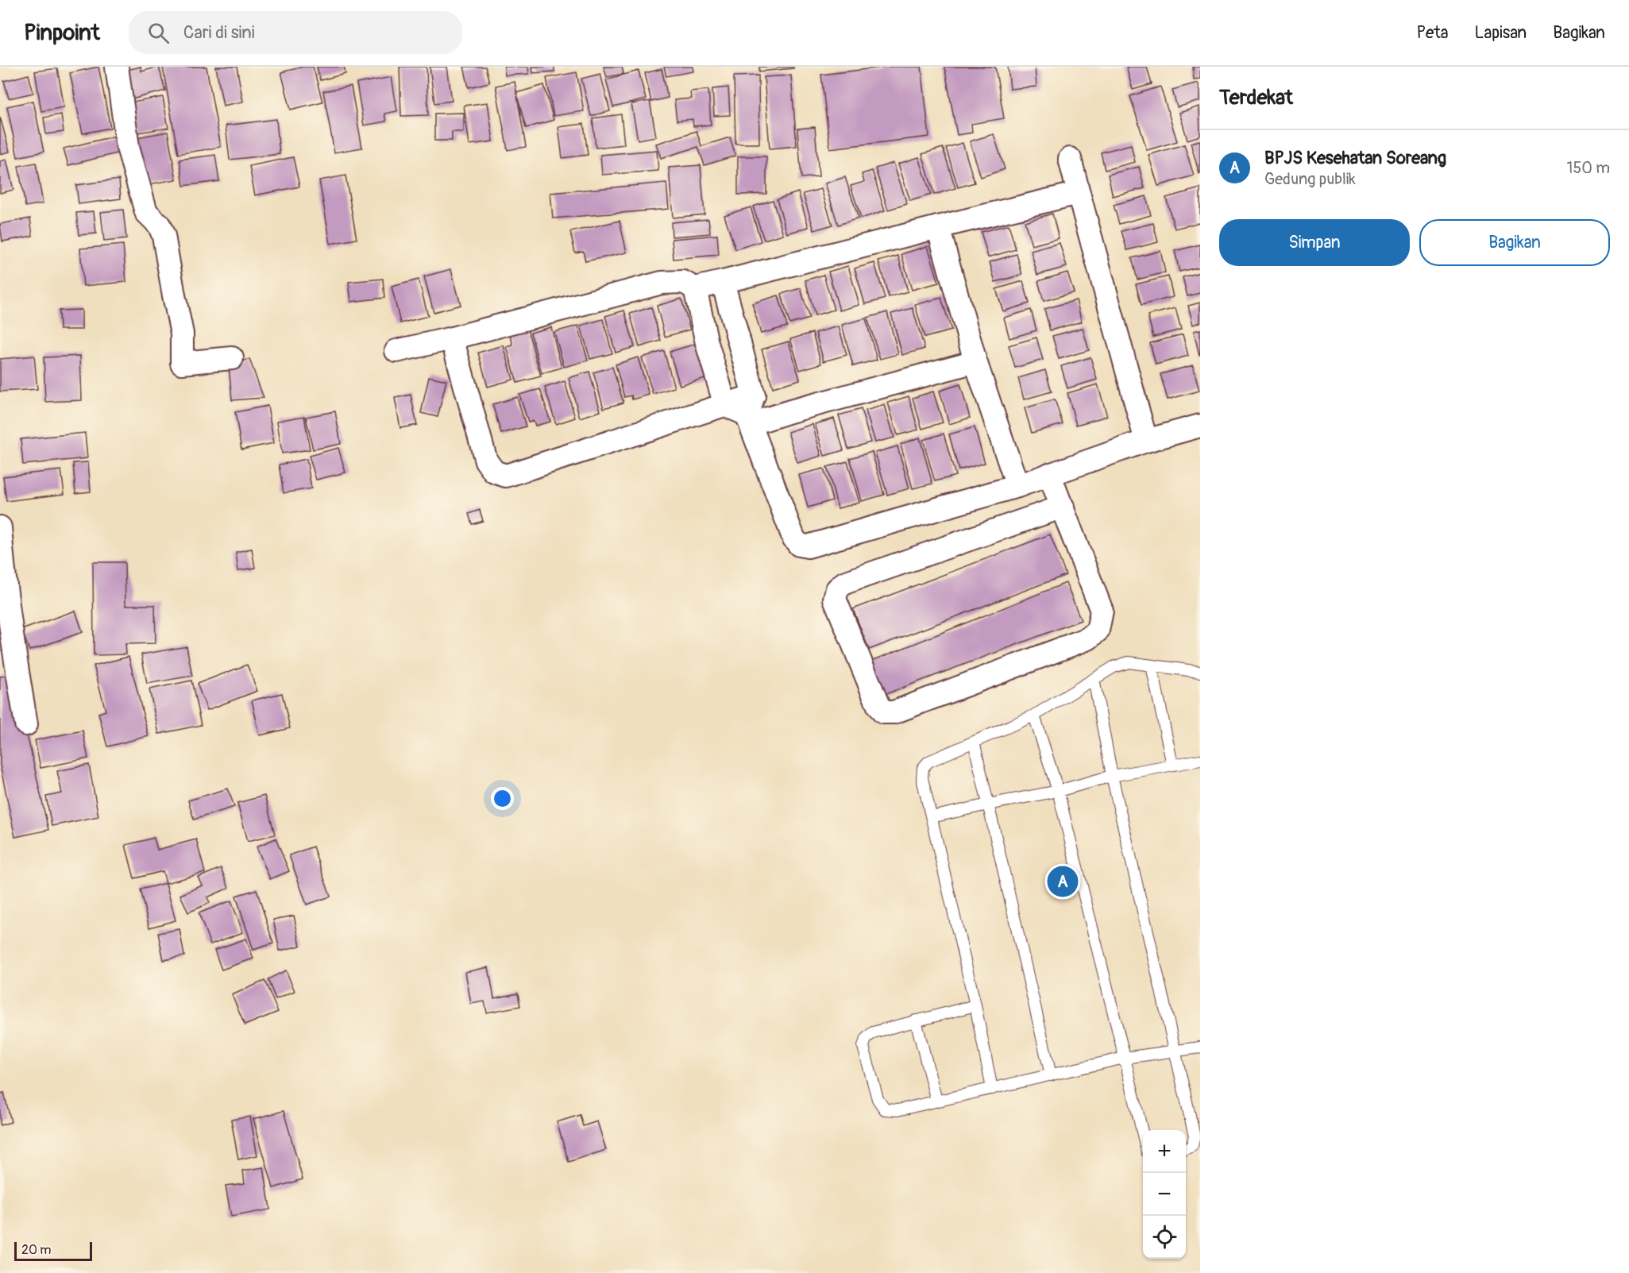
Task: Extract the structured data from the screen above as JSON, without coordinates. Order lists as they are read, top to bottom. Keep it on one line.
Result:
{"scale_bar":"20 m","page":{"header":"Pinpoint","search":"Cari di sini","nav":["Peta","Lapisan","Bagikan"],"heading":"Terdekat","list":[{"mark":"A","name":"BPJS Kesehatan Soreang","note":"Gedung publik","value":"150 m"}],"buttons":["Simpan","Bagikan"],"pins":"A","map_buttons":["+","−"],"scale":"20 m"}}
